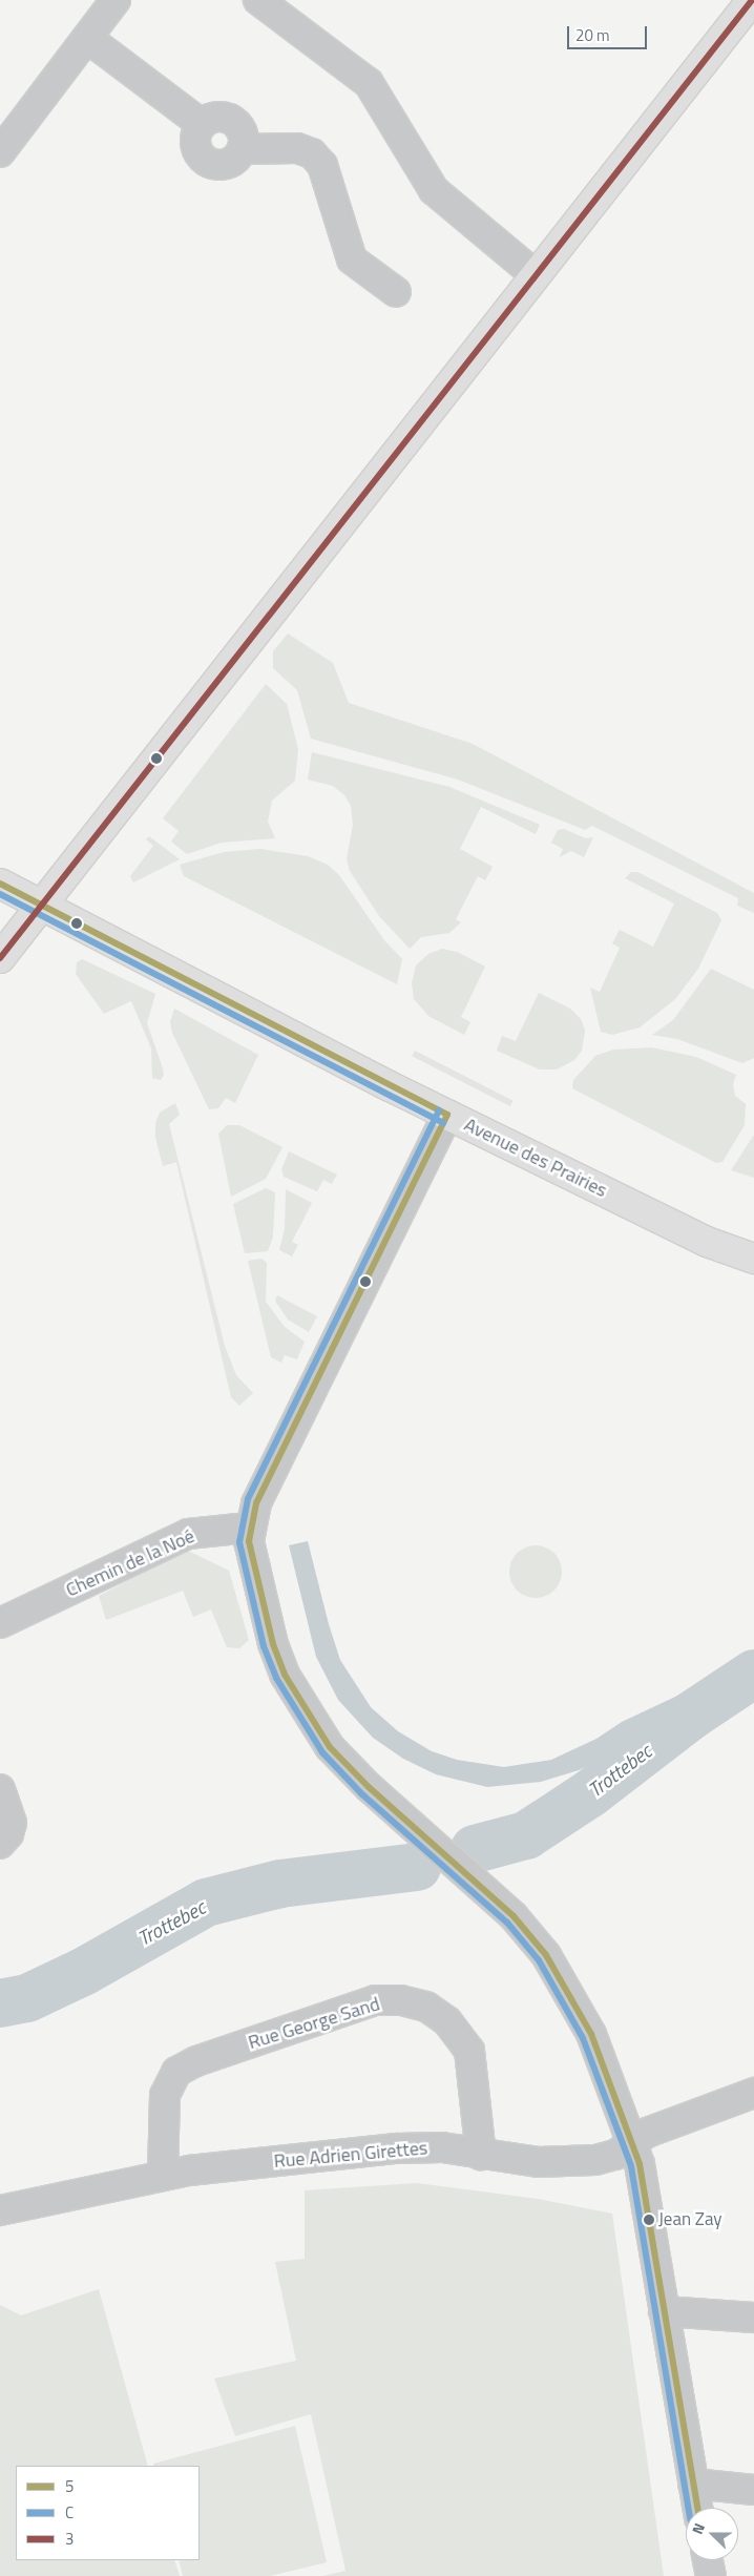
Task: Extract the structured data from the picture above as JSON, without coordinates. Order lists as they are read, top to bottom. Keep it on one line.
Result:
{"streets":{"main road":["Avenue des Prairies"],"street":["Chemin de la Noé","Rue George Sand","Rue Adrien Girettes"]},"crossings":[["Rue George Sand","Rue Adrien Girettes"]],"water":["Trottebec"],"places":["Jean Zay"],"lines":["transit line 3","transit line 5","transit line C"],"legend":["5","C","3"],"scale_bar":"20 m","north":"left"}
